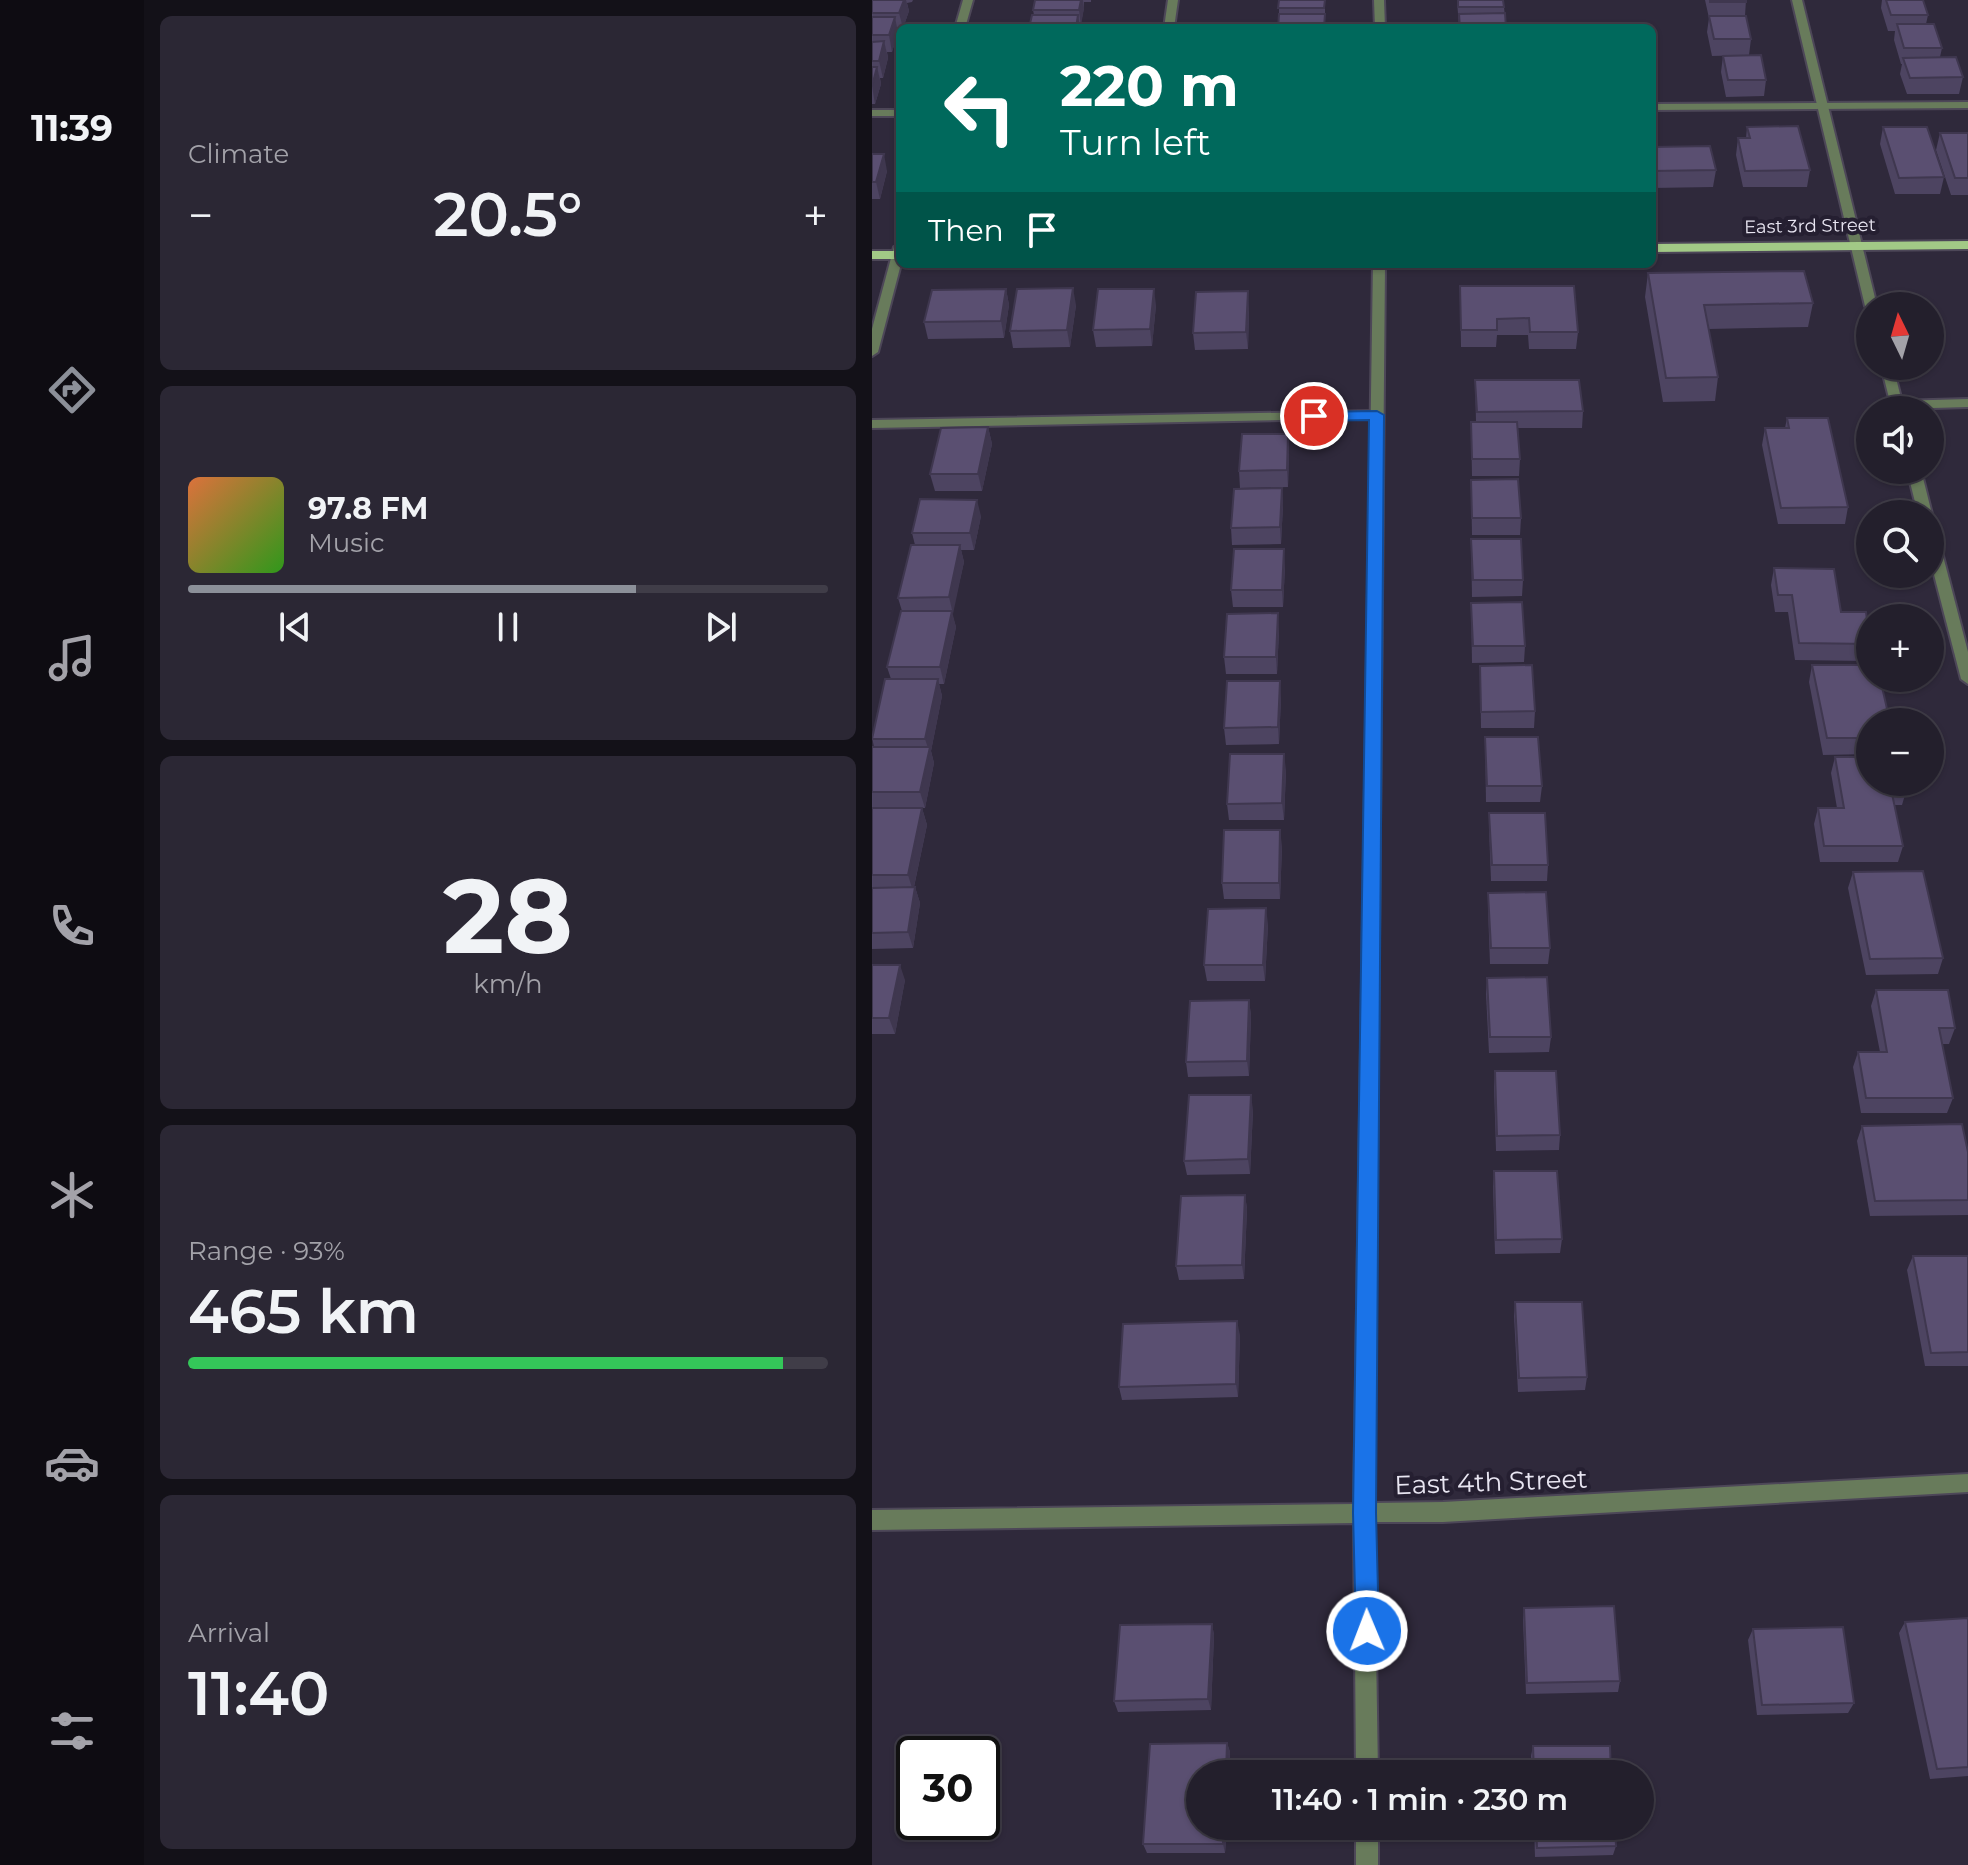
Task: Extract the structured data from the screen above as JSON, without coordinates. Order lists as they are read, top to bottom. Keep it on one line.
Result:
{"streets":{"main road":["East 3rd Street"],"street":["East 4th Street"]},"north":"top","page":{"tabs":"11:39","tile":["Climate",["28","km/h"],["Range · 93%","465 km"],["Arrival","11:40"]],"turn":["220 m","Turn left"],"heat":["−","20.5°","+"],"then":"Then","map_buttons":["+","−"],"song":["97.8 FM","Music"],"limit":"30","trip":"11:40 · 1 min · 230 m"}}
